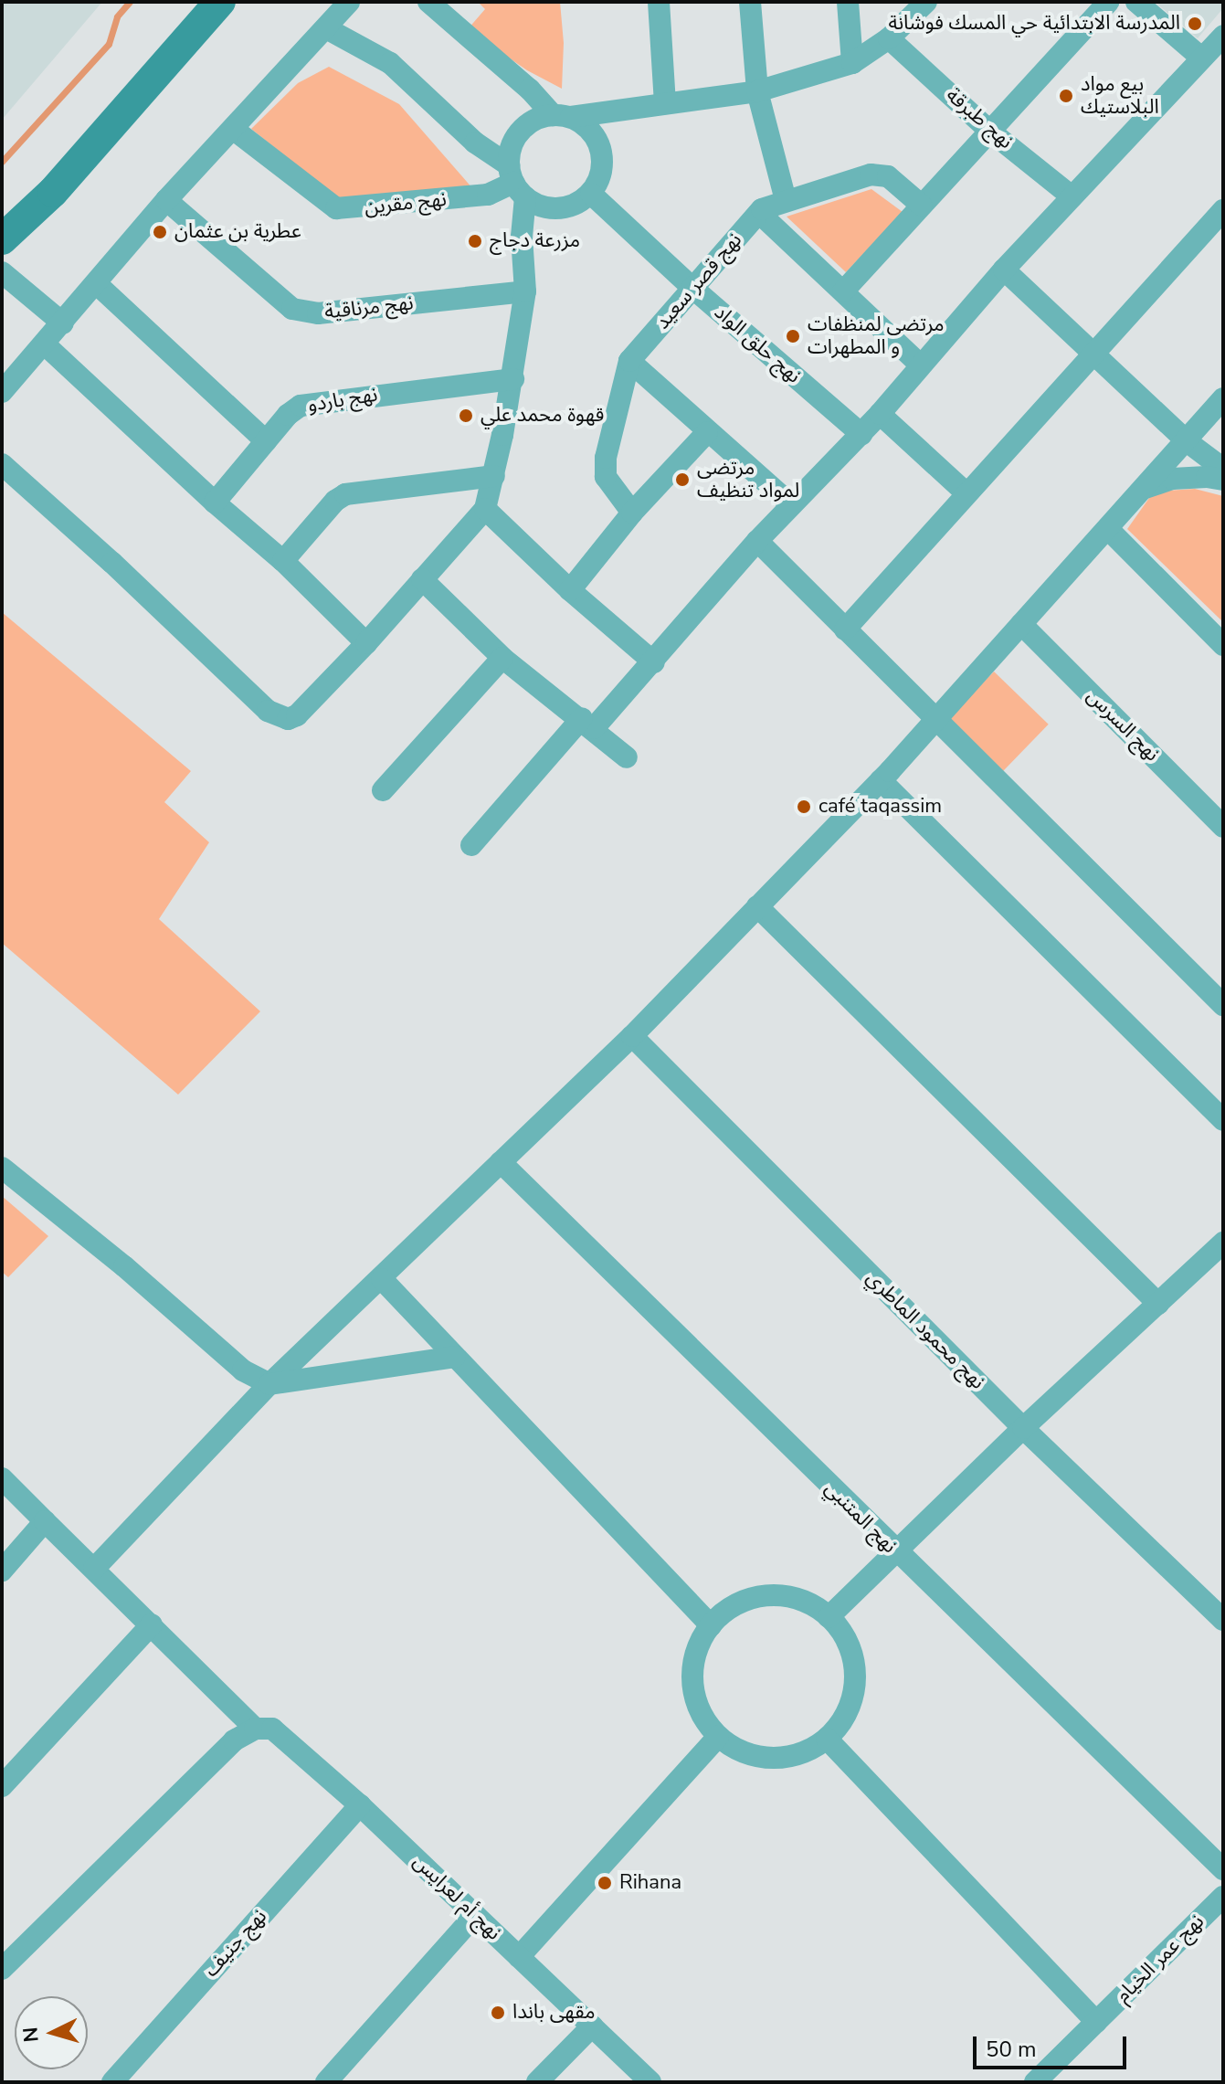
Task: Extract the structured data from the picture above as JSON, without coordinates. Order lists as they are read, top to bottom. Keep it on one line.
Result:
{"streets":{"street":["نهج طبرقة","نهج مقرين","نهج قصر سعيد","نهج مرناقية","نهج حلق الواد","نهج باردو","نهج السرس","نهج محمود الماطري","نهج المتنبي","نهج أم لعرايس","نهج جنيف","نهج عمر الخيام"]},"crossings":[["نهج مقرين","نهج حلق الواد"],["نهج قصر سعيد","نهج حلق الواد"],["نهج أم لعرايس","نهج جنيف"]],"places":["المدرسة الابتدائية حي المسك فوشانة","بيع مواد البلاستيك","عطرية بن عثمان","مزرعة دجاج","مرتضى لمنظفات و المطهرات","قهوة محمد علي","مرتضى لمواد تنظيف","café taqassim","Rihana","مقهى باندا"],"scale_bar":"50 m","north":"left"}
